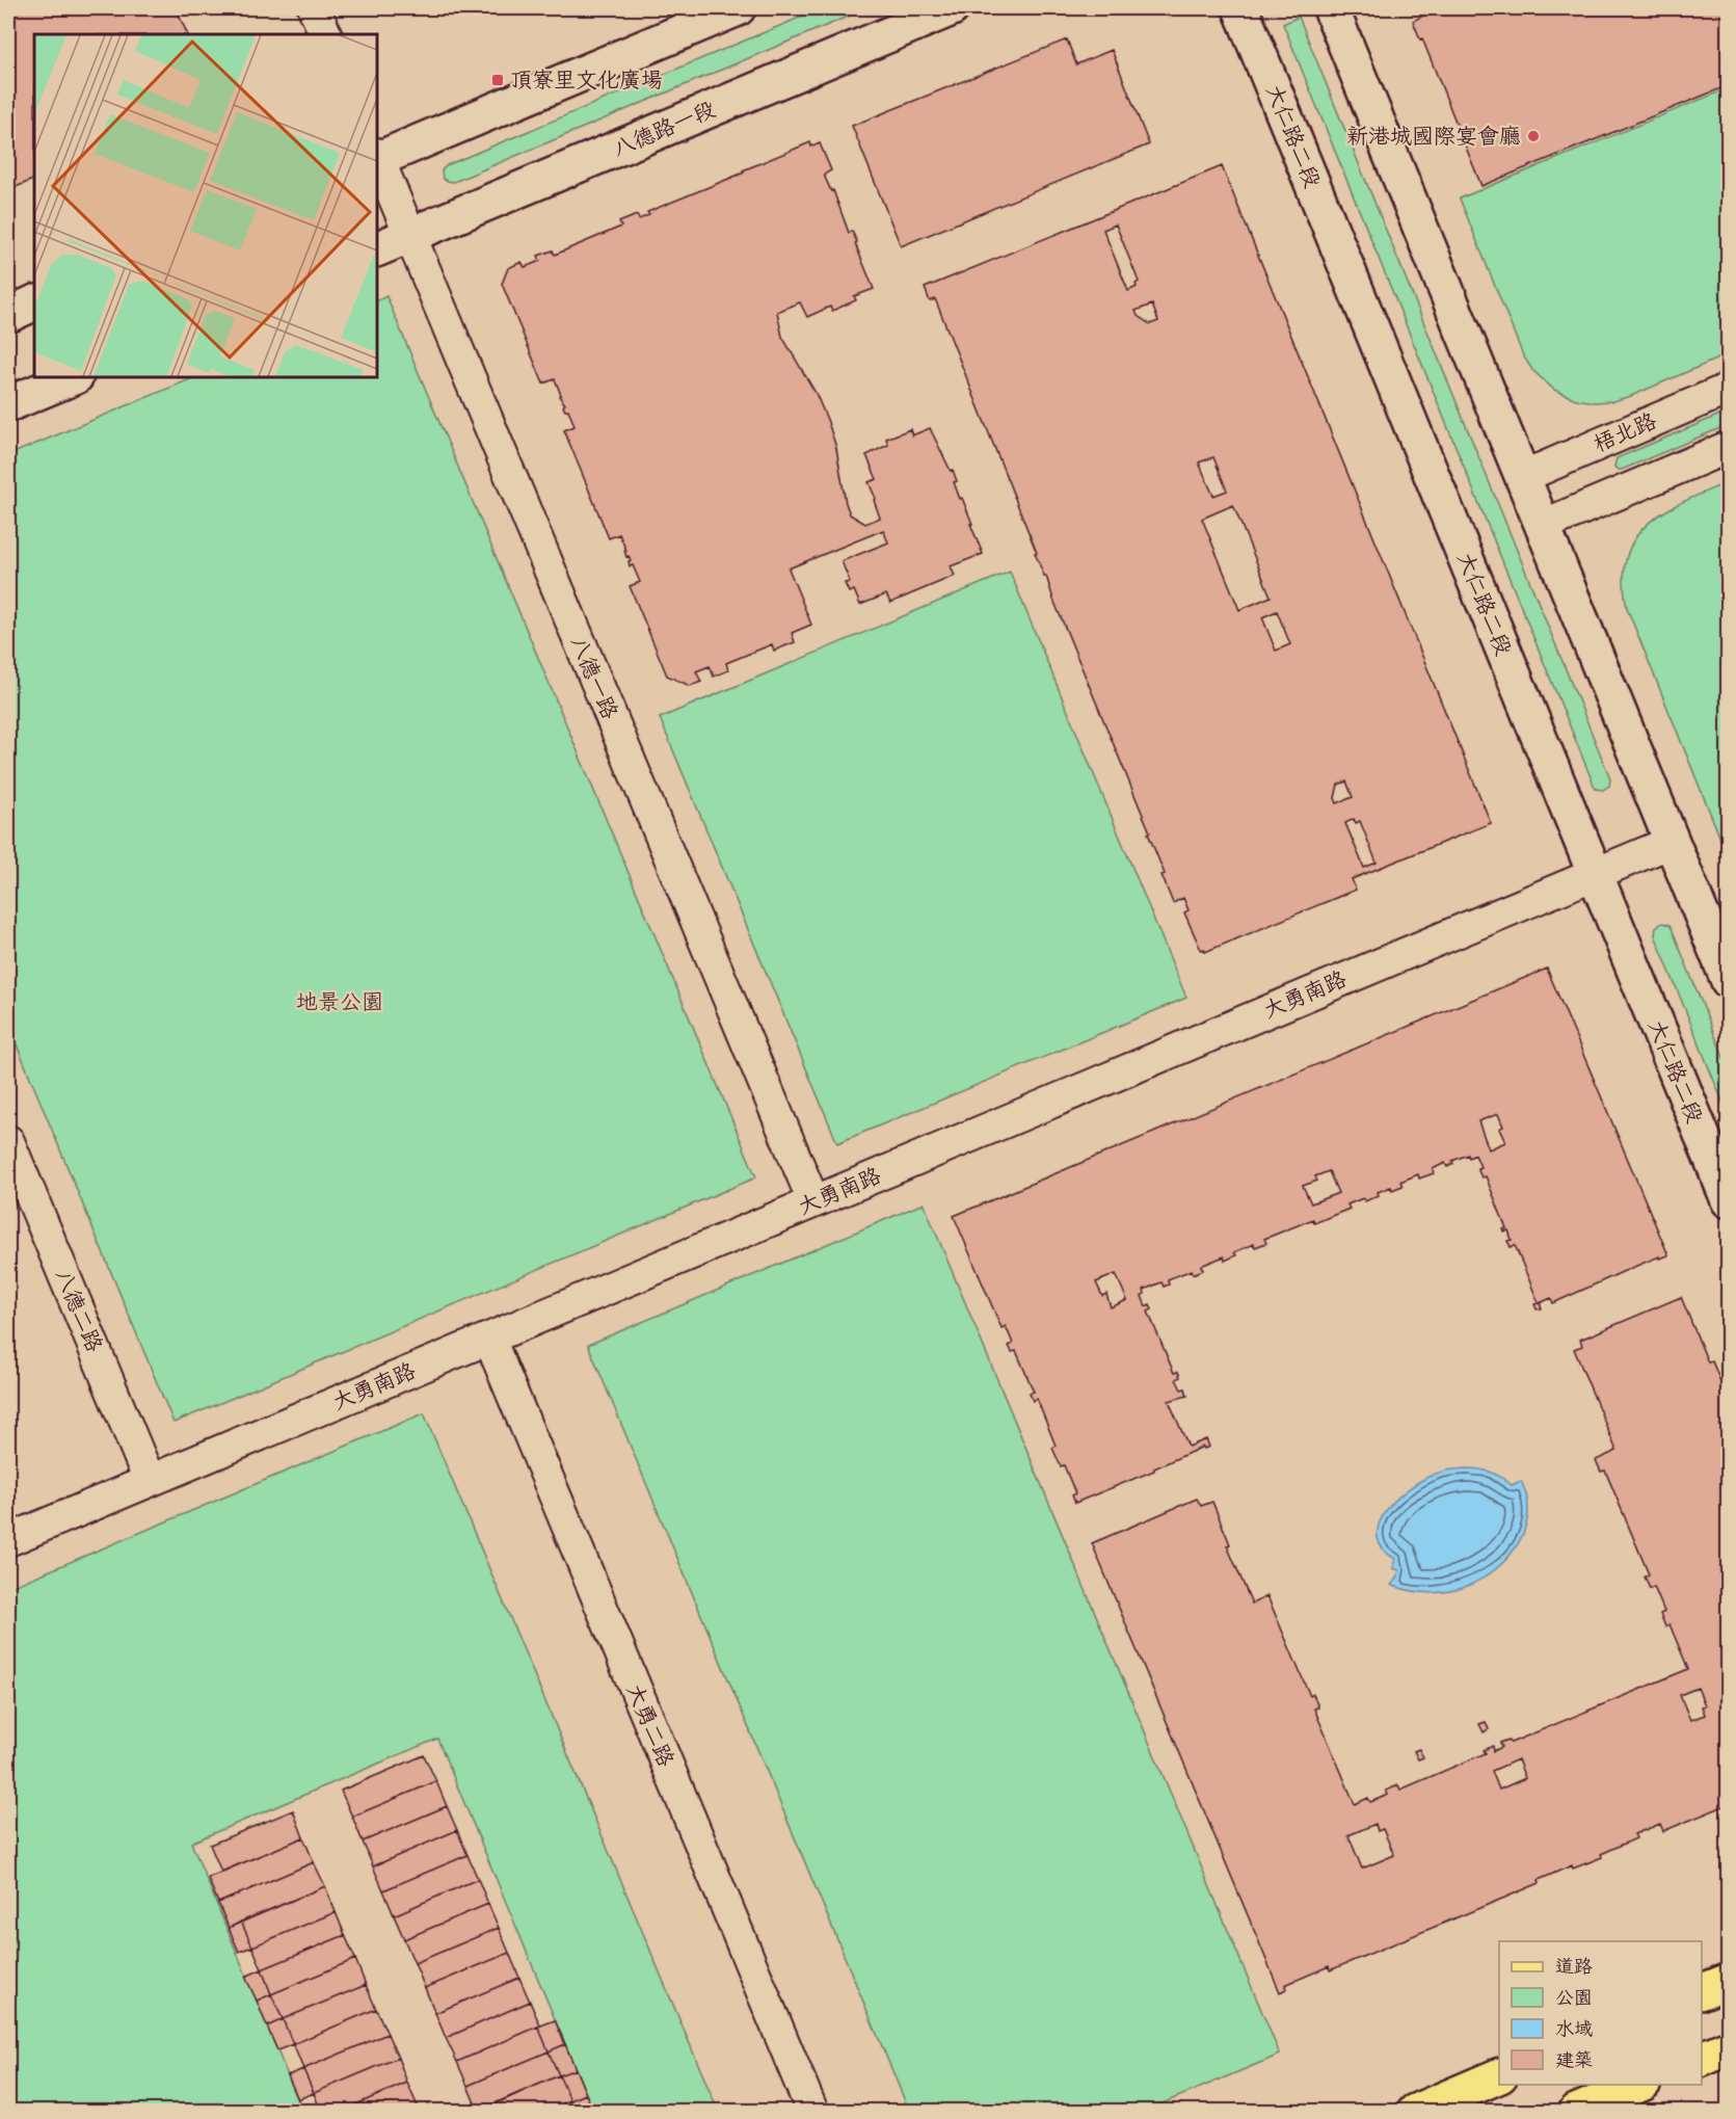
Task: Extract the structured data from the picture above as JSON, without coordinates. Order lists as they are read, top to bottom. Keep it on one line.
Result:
{"streets":{"street":["八德路一段","大仁路二段","梧北路","八德一路","大勇南路","八德二路","大勇二路"]},"crossings":[["八德路一段","八德一路"],["大仁路二段","大勇南路"],["八德一路","大勇南路"],["大勇南路","八德二路"],["大勇南路","大勇二路"]],"parks":["地景公園"],"places":{"transit":["頂寮里文化廣場"],"other":["新港城國際宴會廳"]},"legend":["道路","公園","水域","建築"]}
